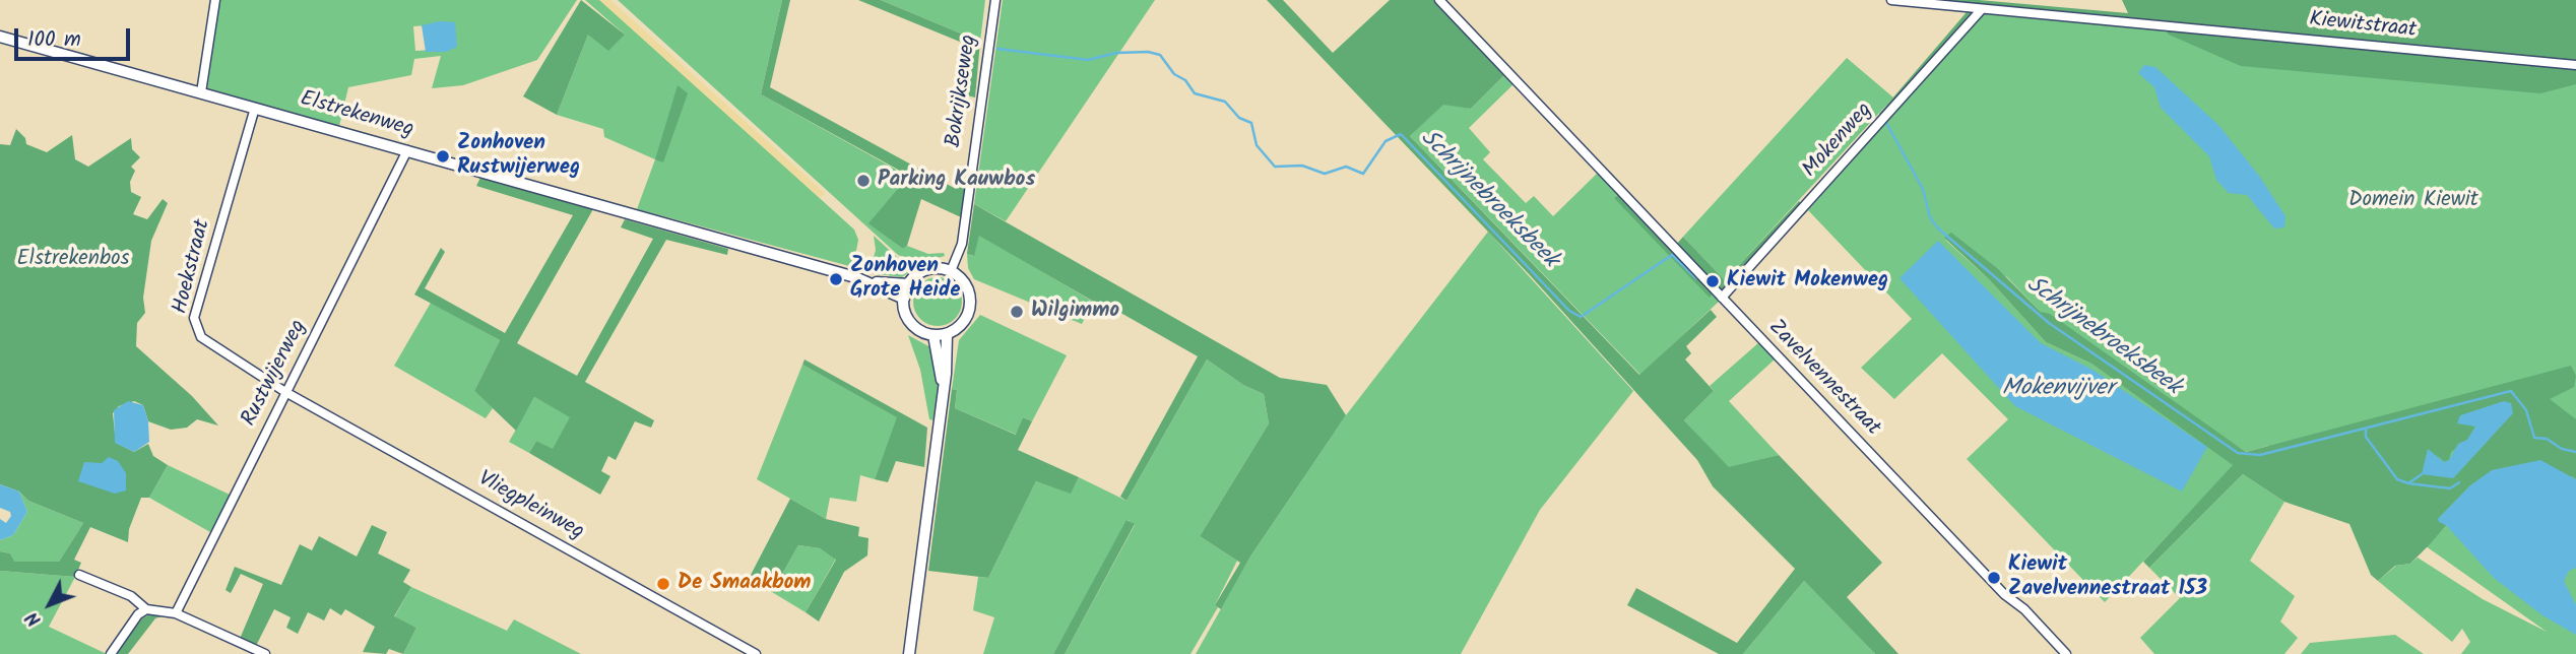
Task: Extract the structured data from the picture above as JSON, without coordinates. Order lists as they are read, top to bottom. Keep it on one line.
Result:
{"streets":{"street":["Kiewitstraat","Bokrijkseweg","Elstrekenweg","Mokenweg","Hoekstraat","Rustwijerweg","Zavelvennestraat","Vliegpleinweg"]},"crossings":[["Kiewitstraat","Mokenweg"],["Bokrijkseweg","Elstrekenweg"],["Elstrekenweg","Hoekstraat"],["Elstrekenweg","Rustwijerweg"],["Mokenweg","Zavelvennestraat"],["Hoekstraat","Rustwijerweg"],["Hoekstraat","Vliegpleinweg"],["Rustwijerweg","Vliegpleinweg"]],"water":["Schrijnebroeksbeek","Mokenvijver"],"parks":["Domein Kiewit","Elstrekenbos"],"places":["Zonhoven Rustwijerweg","Parking Kauwbos","Zonhoven Grote Heide","Kiewit Mokenweg","Wilgimmo","Kiewit Zavelvennestraat 153","De Smaakbom"],"scale_bar":"100 m","north":"bottom left"}
